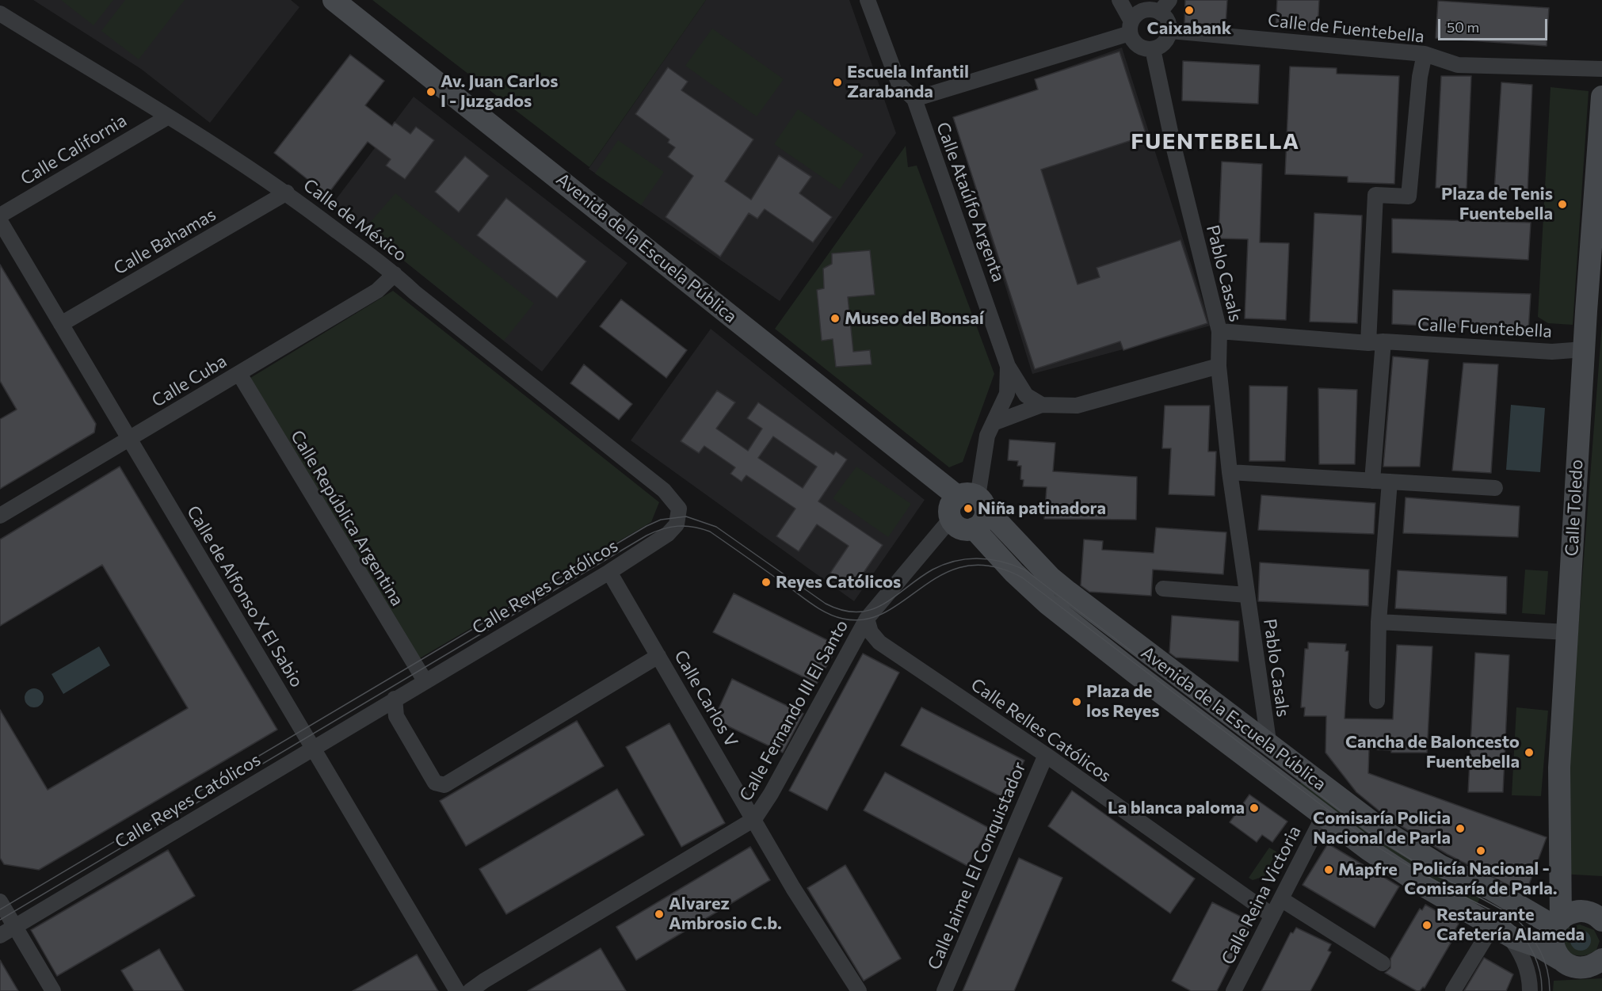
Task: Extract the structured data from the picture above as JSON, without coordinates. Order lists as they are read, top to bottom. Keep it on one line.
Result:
{"streets":{"street":["Calle de Fuentebella","Calle California","Calle Ataúlfo Argenta","Calle de México","Calle Bahamas","Avenida de la Escuela Pública","Pablo Casals","Calle Fuentebella","Calle Cuba","Calle Toledo","Calle República Argentina","Calle Reyes Católicos","Calle de Alfonso X El Sabio","Calle Carlos V","Calle Fernando III El Santo","Calle Relles Católicos","Calle Jaime I El Conquistador","Calle Reina Victoria"]},"crossings":[["Calle de Fuentebella","Pablo Casals"],["Calle California","Calle de México"],["Calle de México","Calle Bahamas"],["Calle de México","Calle Cuba"],["Calle de México","Calle Reyes Católicos"],["Calle Bahamas","Calle de Alfonso X El Sabio"],["Avenida de la Escuela Pública","Pablo Casals"],["Avenida de la Escuela Pública","Calle Toledo"],["Avenida de la Escuela Pública","Calle Fernando III El Santo"],["Avenida de la Escuela Pública","Calle Reina Victoria"],["Pablo Casals","Calle Fuentebella"],["Calle Fuentebella","Calle Toledo"],["Calle Cuba","Calle República Argentina"],["Calle Cuba","Calle de Alfonso X El Sabio"],["Calle República Argentina","Calle Reyes Católicos"],["Calle Reyes Católicos","Calle de Alfonso X El Sabio"],["Calle Reyes Católicos","Calle Carlos V"],["Calle Carlos V","Calle Fernando III El Santo"],["Calle Fernando III El Santo","Calle Relles Católicos"],["Calle Relles Católicos","Calle Jaime I El Conquistador"],["Calle Relles Católicos","Calle Reina Victoria"]],"districts":["FUENTEBELLA"],"places":["Caixabank","Escuela Infantil Zarabanda","Av. Juan Carlos I - Juzgados","Plaza de Tenis Fuentebella","Museo del Bonsaí","Niña patinadora","Reyes Católicos","Plaza de los Reyes","Cancha de Baloncesto Fuentebella","La blanca paloma","Comisaría Policia Nacional de Parla","Policía Nacional - Comisaría de Parla.","Mapfre","Alvarez Ambrosio C.b.","Restaurante Cafetería Alameda"],"scale_bar":"50 m"}
